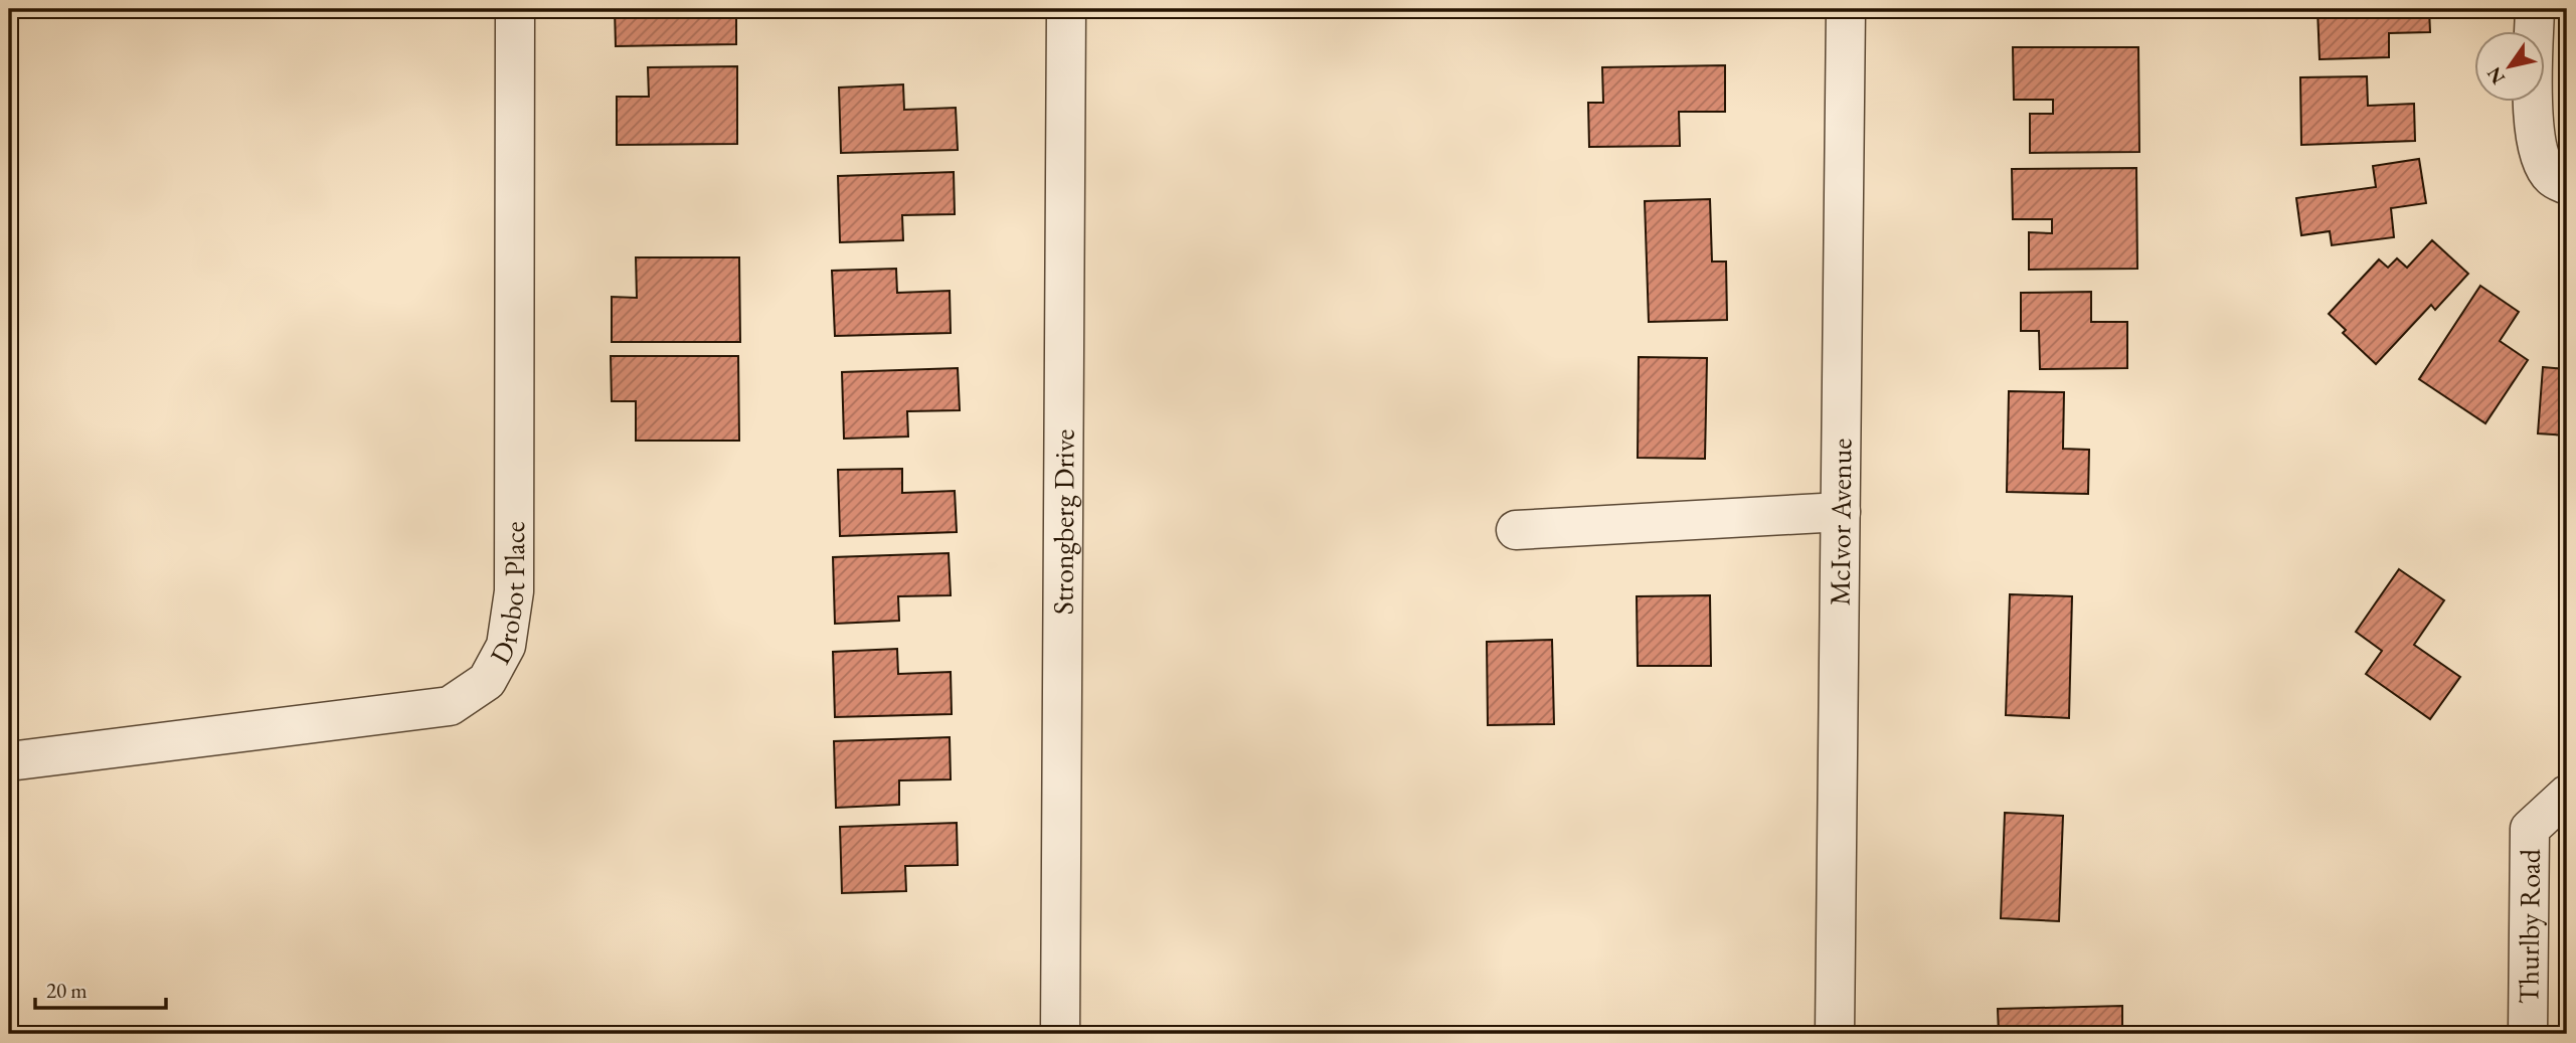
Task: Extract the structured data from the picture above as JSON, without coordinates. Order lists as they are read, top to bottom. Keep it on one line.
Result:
{"streets":{"street":["Strongberg Drive","McIvor Avenue","Drobot Place","Thurlby Road"]},"scale_bar":"20 m","north":"bottom left"}
